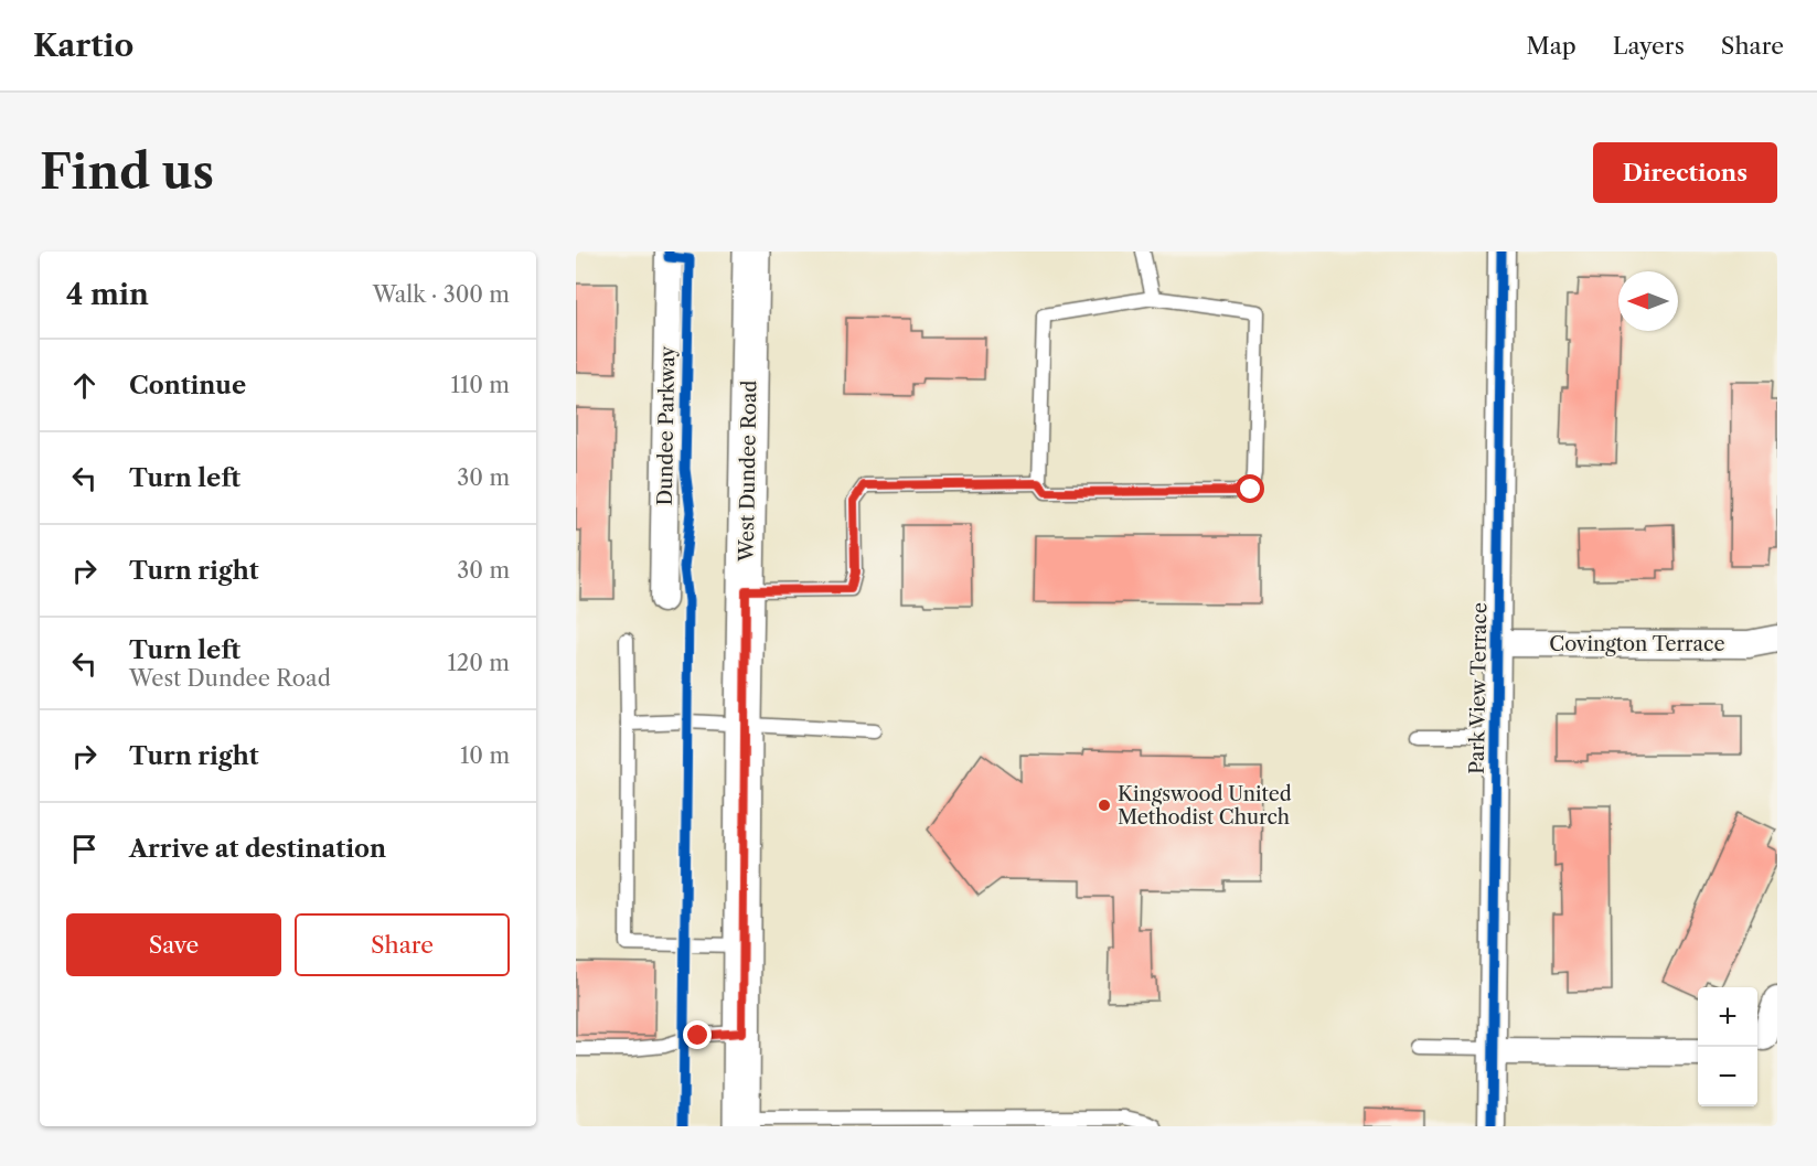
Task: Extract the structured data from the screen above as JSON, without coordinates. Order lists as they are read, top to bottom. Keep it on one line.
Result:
{"streets":{"main road":["West Dundee Road"],"street":["Dundee Parkway","Covington Terrace","Park View Terrace"]},"crossings":[["Covington Terrace","Park View Terrace"]],"places":["Kingswood United Methodist Church"],"north":"left","page":{"header":"Kartio","nav":["Map","Layers","Share"],"buttons":["Directions",["Save","Share"]],"title":"Find us","heading":["4 min","Walk · 300 m"],"list":[["Continue","110 m"],["Turn left","30 m"],["Turn right","30 m"],["Turn left","West Dundee Road","120 m"],["Turn right","10 m"],"Arrive at destination"],"map_buttons":["+","−"]}}
